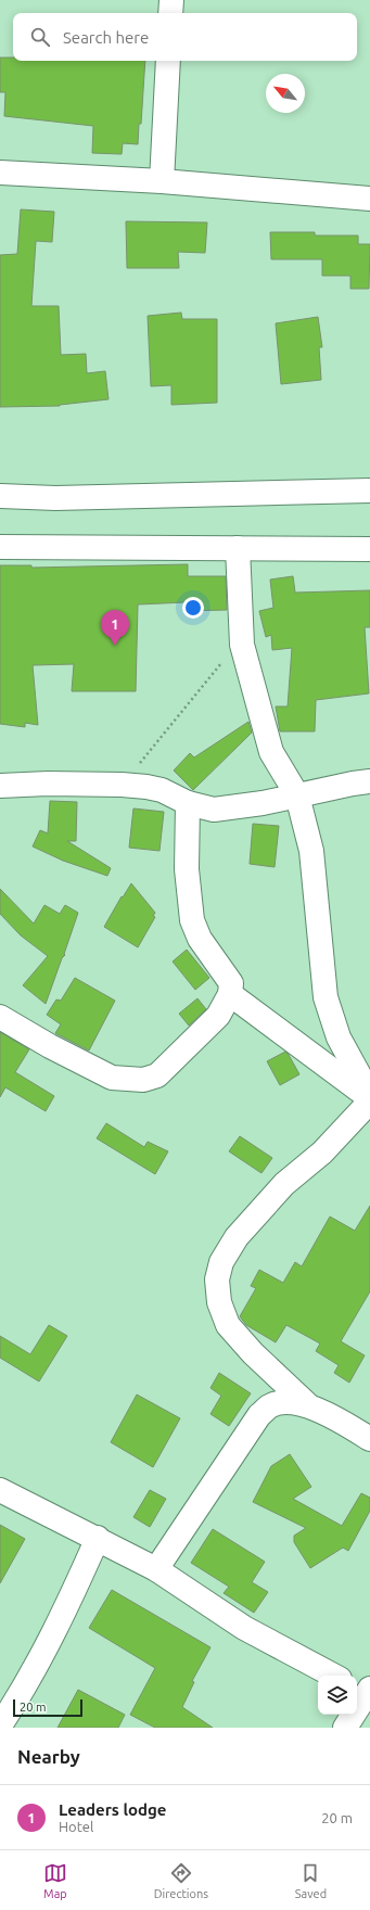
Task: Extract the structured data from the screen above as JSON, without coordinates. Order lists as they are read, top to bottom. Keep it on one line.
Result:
{"scale_bar":"20 m","north":"top left","page":{"search":"Search here","pins":"1","scale":"20 m","heading":"Nearby","list":[{"mark":"1","name":"Leaders lodge","note":"Hotel","value":"20 m"}],"nav":["Map","Directions","Saved"]}}
